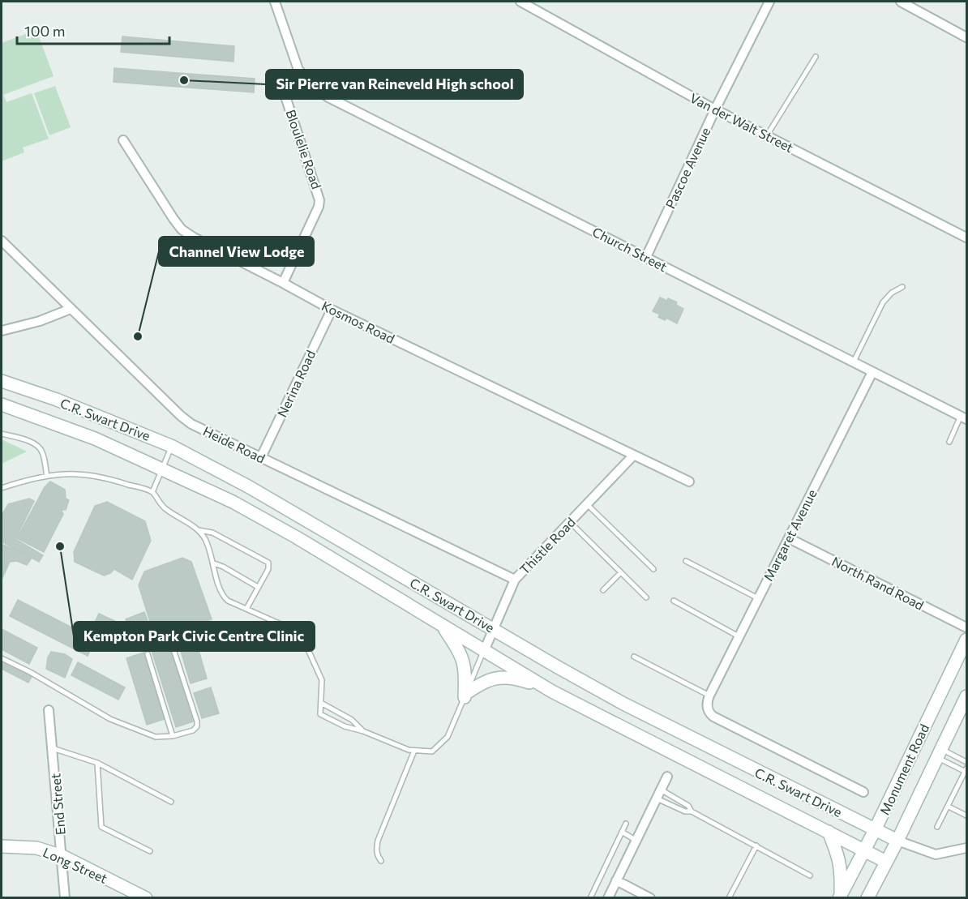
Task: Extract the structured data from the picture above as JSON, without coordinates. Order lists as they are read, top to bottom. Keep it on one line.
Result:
{"streets":{"main road":["C.R. Swart Drive","Monument Road","Long Street"],"street":["Van der Walt Street","Bloulelie Road","Pascoe Avenue","Church Street","Kosmos Road","Nerina Road","Heide Road","Margaret Avenue","Thistle Road","North Rand Road","End Street"]},"crossings":[["Van der Walt Street","Pascoe Avenue"],["Bloulelie Road","Church Street"],["Bloulelie Road","Kosmos Road"],["Pascoe Avenue","Church Street"],["Church Street","Margaret Avenue"],["Kosmos Road","Nerina Road"],["Kosmos Road","Thistle Road"],["Nerina Road","Heide Road"],["C.R. Swart Drive","Thistle Road"],["C.R. Swart Drive","Monument Road"],["Heide Road","Thistle Road"],["Margaret Avenue","North Rand Road"],["End Street","Long Street"]],"places":["Sir Pierre van Reineveld High school","Channel View Lodge","Kempton Park Civic Centre Clinic"],"scale_bar":"100 m"}
